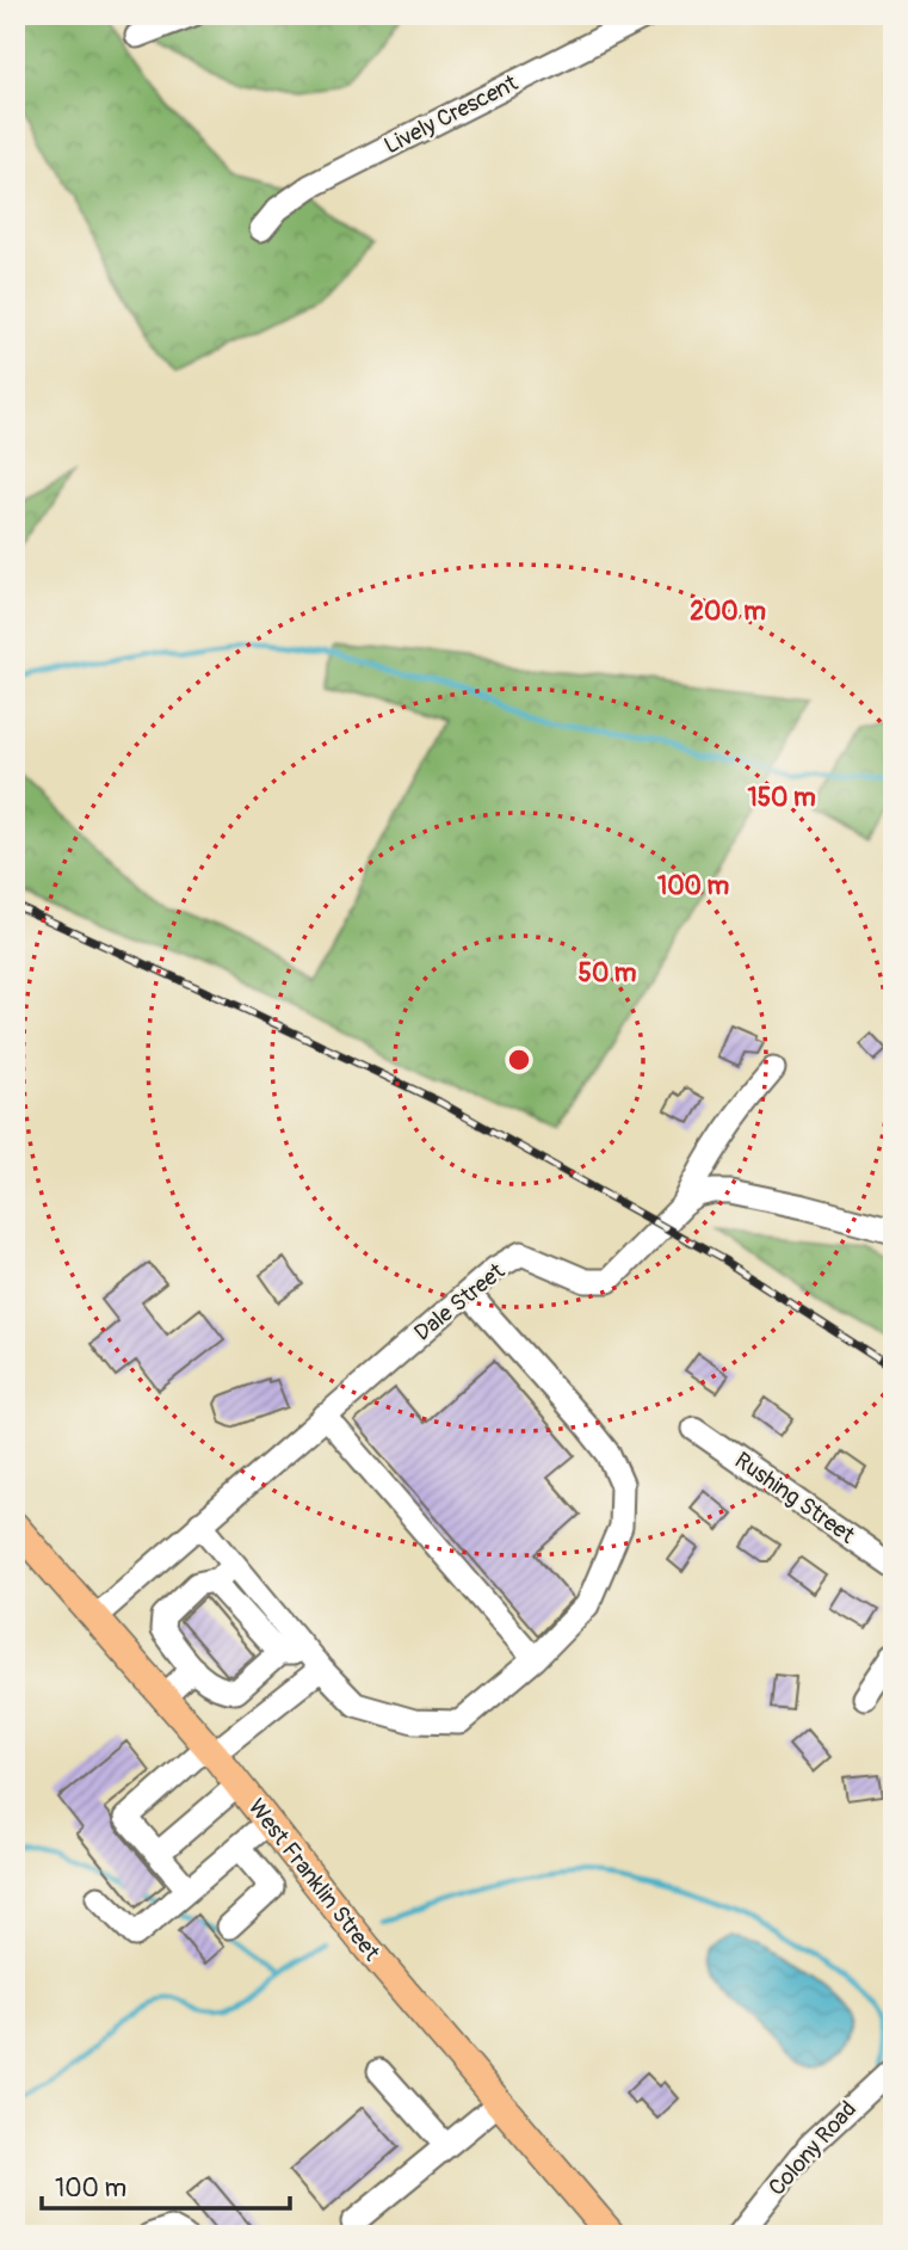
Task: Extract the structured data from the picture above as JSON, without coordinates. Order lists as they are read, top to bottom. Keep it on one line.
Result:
{"streets":{"main road":["West Franklin Street"],"street":["Lively Crescent","Dale Street","Rushing Street","Colony Road"]},"crossings":[["Dale Street","West Franklin Street"]],"scale_bar":"100 m","rings":["200 m","150 m","100 m","50 m"]}
